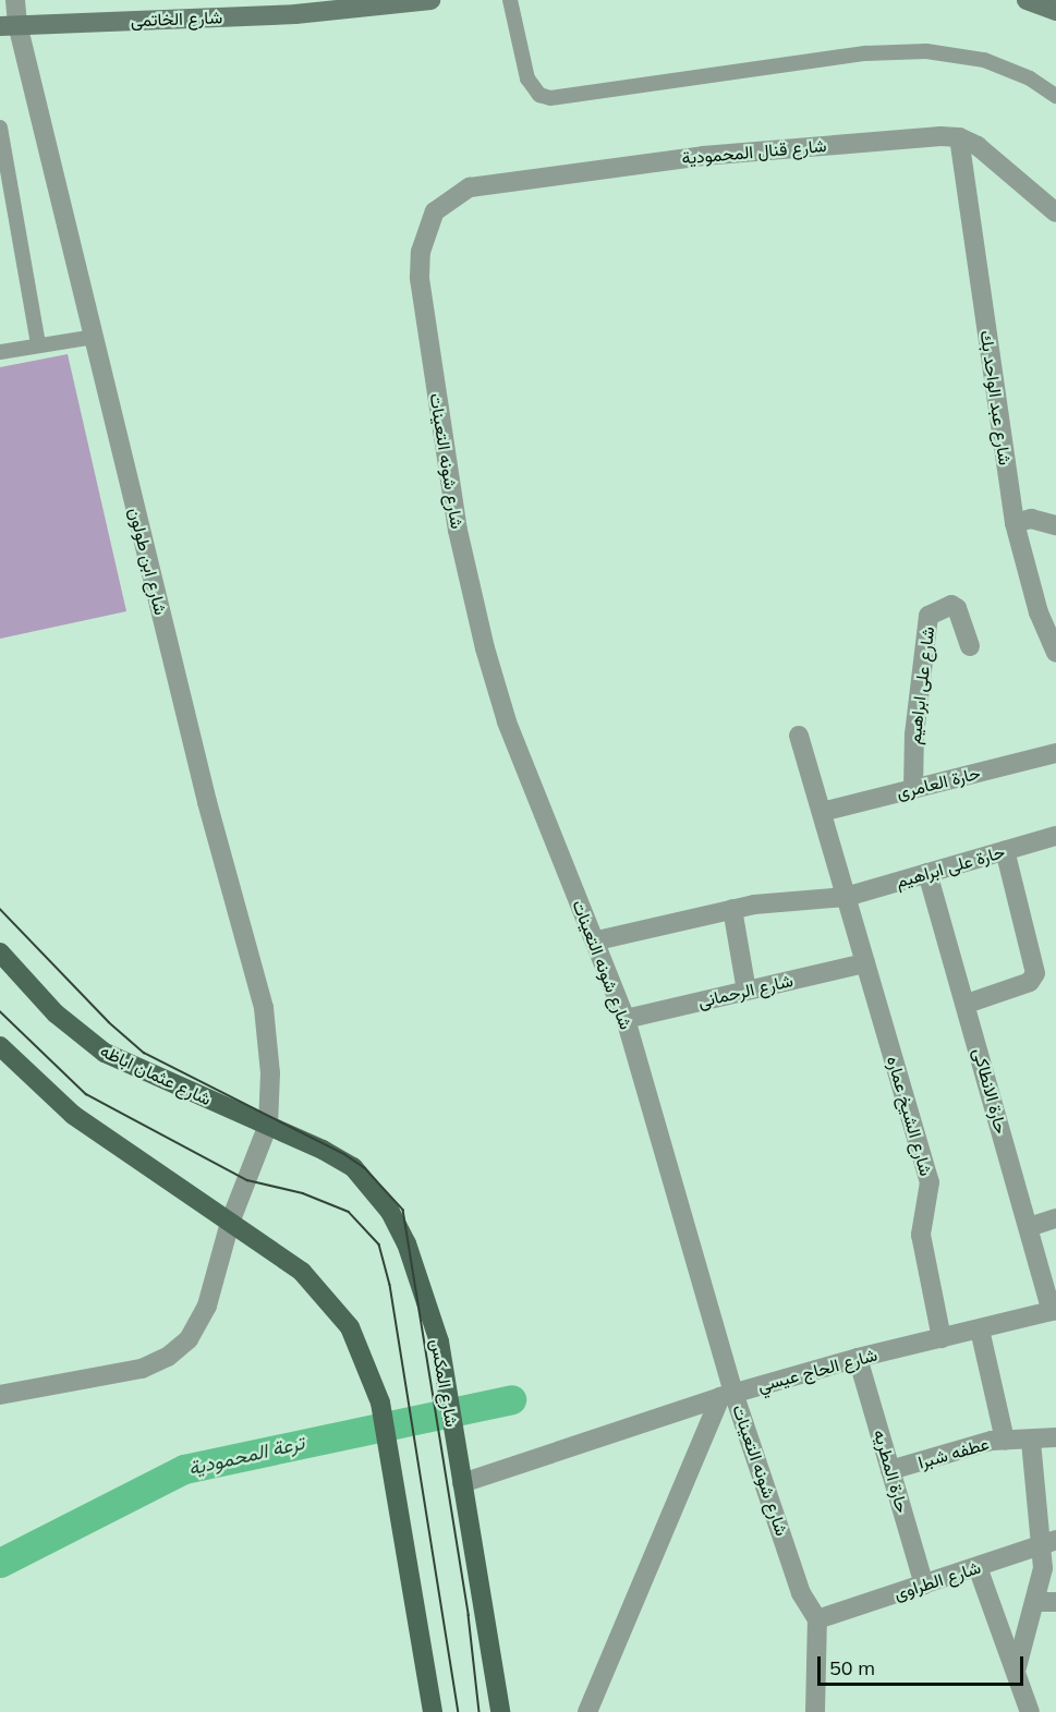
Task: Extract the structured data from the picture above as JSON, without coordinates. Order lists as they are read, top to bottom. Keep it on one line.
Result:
{"streets":{"main road":["شارع الخاتمى","شارع عثمان اباظه","شارع المكس"],"street":["شارع قنال المحمودية","شارع عبد الواحد بك","شارع شونه التعينات","شارع ابن طولون","شارع على ابراهيم","حارة العامرى","حارة على ابراهيم","شارع الرحمانى","حارة الانطاكى","شارع الشيخ عماره","شارع الحاج عيسي","عطفه شبرا","حارة المطريه","شارع الطراوى"]},"crossings":[["شارع الخاتمى","شارع ابن طولون"],["شارع قنال المحمودية","شارع عبد الواحد بك"],["شارع قنال المحمودية","شارع شونه التعينات"],["شارع شونه التعينات","شارع الرحمانى"],["شارع شونه التعينات","شارع الحاج عيسي"],["شارع شونه التعينات","شارع الطراوى"],["شارع ابن طولون","شارع عثمان اباظه"],["شارع ابن طولون","شارع المكس"],["شارع على ابراهيم","حارة العامرى"],["حارة العامرى","شارع الشيخ عماره"],["حارة على ابراهيم","حارة الانطاكى"],["حارة على ابراهيم","شارع الشيخ عماره"],["شارع الرحمانى","شارع الشيخ عماره"],["شارع عثمان اباظه","شارع المكس"],["حارة الانطاكى","شارع الحاج عيسي"],["شارع الشيخ عماره","شارع الحاج عيسي"],["شارع الحاج عيسي","شارع المكس"],["شارع الحاج عيسي","حارة المطريه"],["عطفه شبرا","حارة المطريه"],["حارة المطريه","شارع الطراوى"]],"water":["ترعة المحمودية"],"scale_bar":"50 m"}
